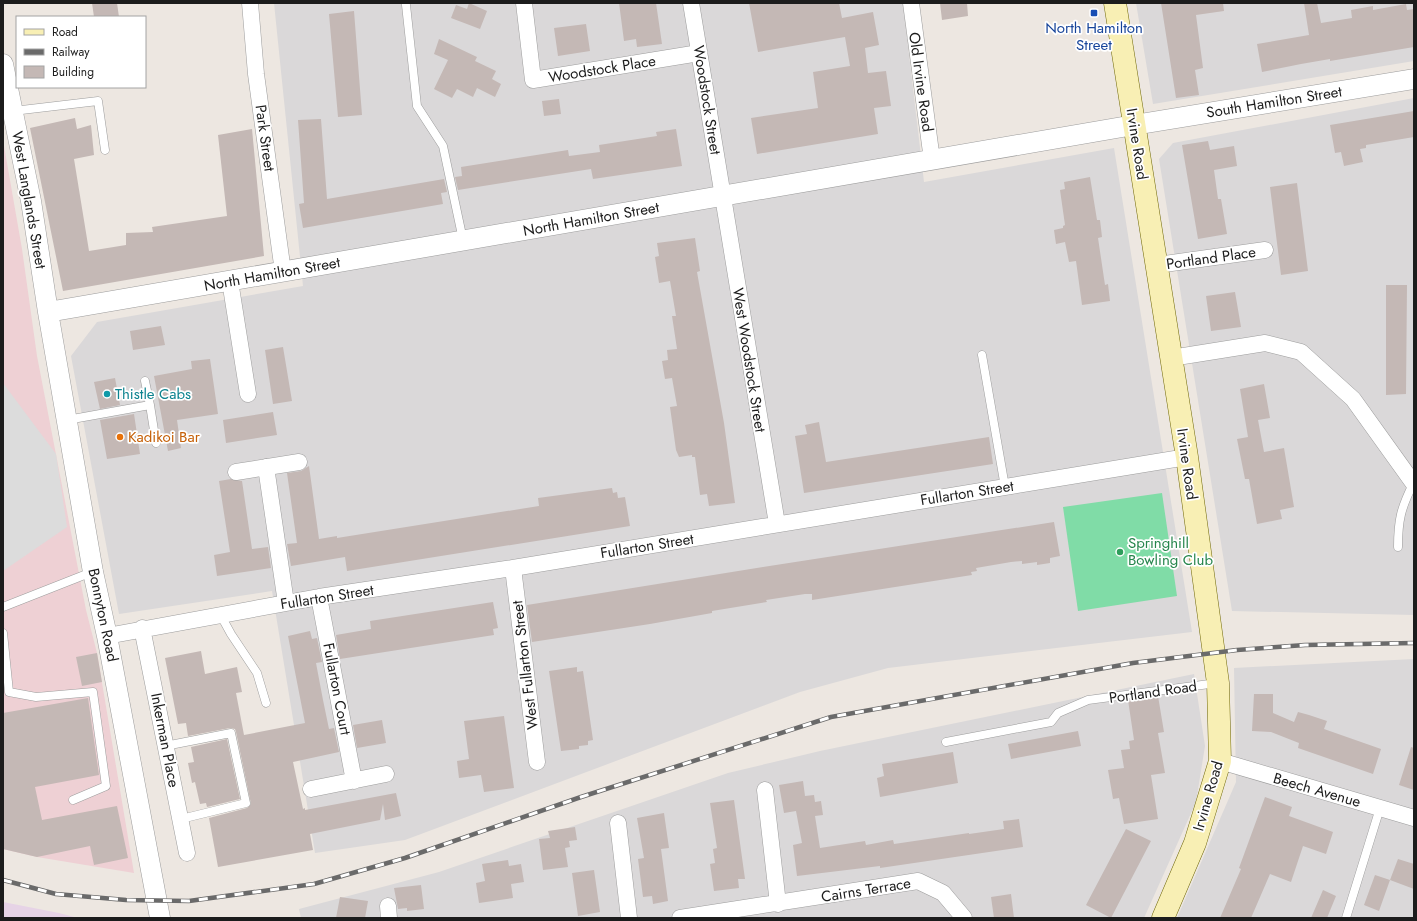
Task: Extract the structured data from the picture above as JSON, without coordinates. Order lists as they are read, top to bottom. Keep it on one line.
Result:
{"streets":{"main road":["Irvine Road"],"street":["Woodstock Place","Old Irvine Road","Woodstock Street","South Hamilton Street","Park Street","West Langlands Street","North Hamilton Street","Portland Place","West Woodstock Street","Fullarton Street","Bonnyton Road","West Fullarton Street","Fullarton Court","Inkerman Place","Beech Avenue","Cairns Terrace"],"lane":["Portland Road"]},"crossings":[["Woodstock Place","Woodstock Street"],["Old Irvine Road","North Hamilton Street"],["Woodstock Street","North Hamilton Street"],["Woodstock Street","West Woodstock Street"],["South Hamilton Street","Irvine Road"],["South Hamilton Street","North Hamilton Street"],["Park Street","North Hamilton Street"],["Irvine Road","North Hamilton Street"],["Irvine Road","Portland Place"],["Irvine Road","Fullarton Street"],["Irvine Road","Portland Road"],["Irvine Road","Beech Avenue"],["West Langlands Street","North Hamilton Street"],["West Langlands Street","Bonnyton Road"],["North Hamilton Street","West Woodstock Street"],["North Hamilton Street","Bonnyton Road"],["West Woodstock Street","Fullarton Street"],["Fullarton Street","Bonnyton Road"],["Fullarton Street","West Fullarton Street"],["Fullarton Street","Fullarton Court"],["Fullarton Street","Inkerman Place"]],"places":{"transit":["North Hamilton Street"],"other":["Thistle Cabs","Kadikoi Bar","Springhill Bowling Club"]},"legend":["Road","Railway","Building"]}
